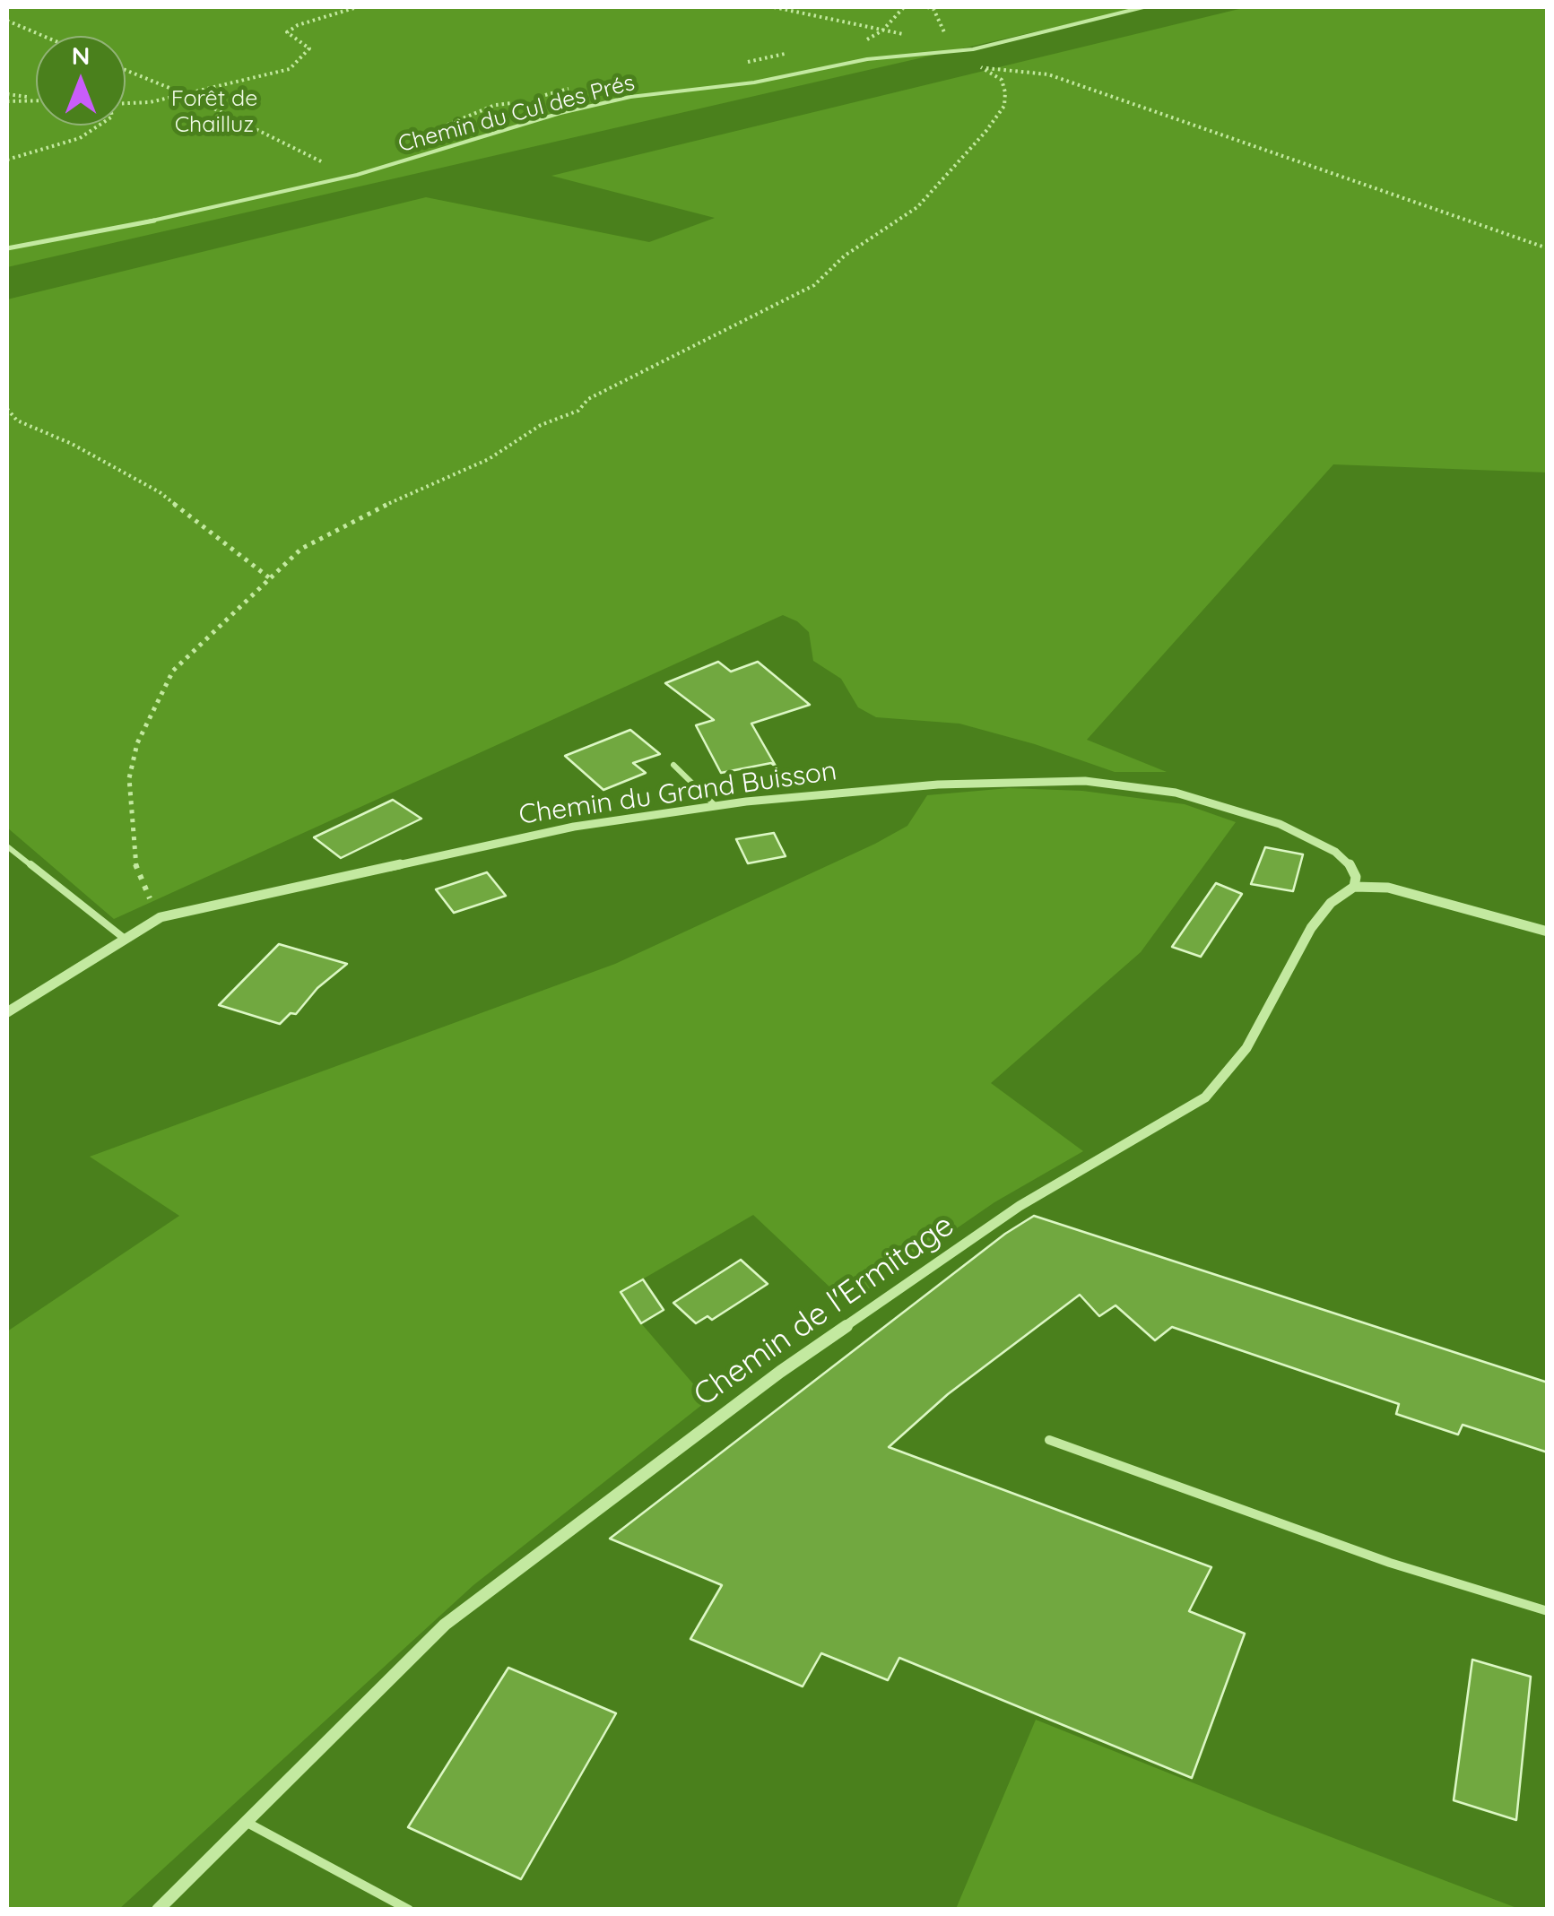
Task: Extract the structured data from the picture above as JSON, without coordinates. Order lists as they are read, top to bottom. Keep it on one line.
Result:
{"streets":{"street":["Chemin du Grand Buisson","Chemin de l'Ermitage"],"lane":["Chemin du Cul des Prés"]},"crossings":[["Chemin du Grand Buisson","Chemin de l'Ermitage"]],"parks":["Forêt de Chailluz"],"north":"top"}
